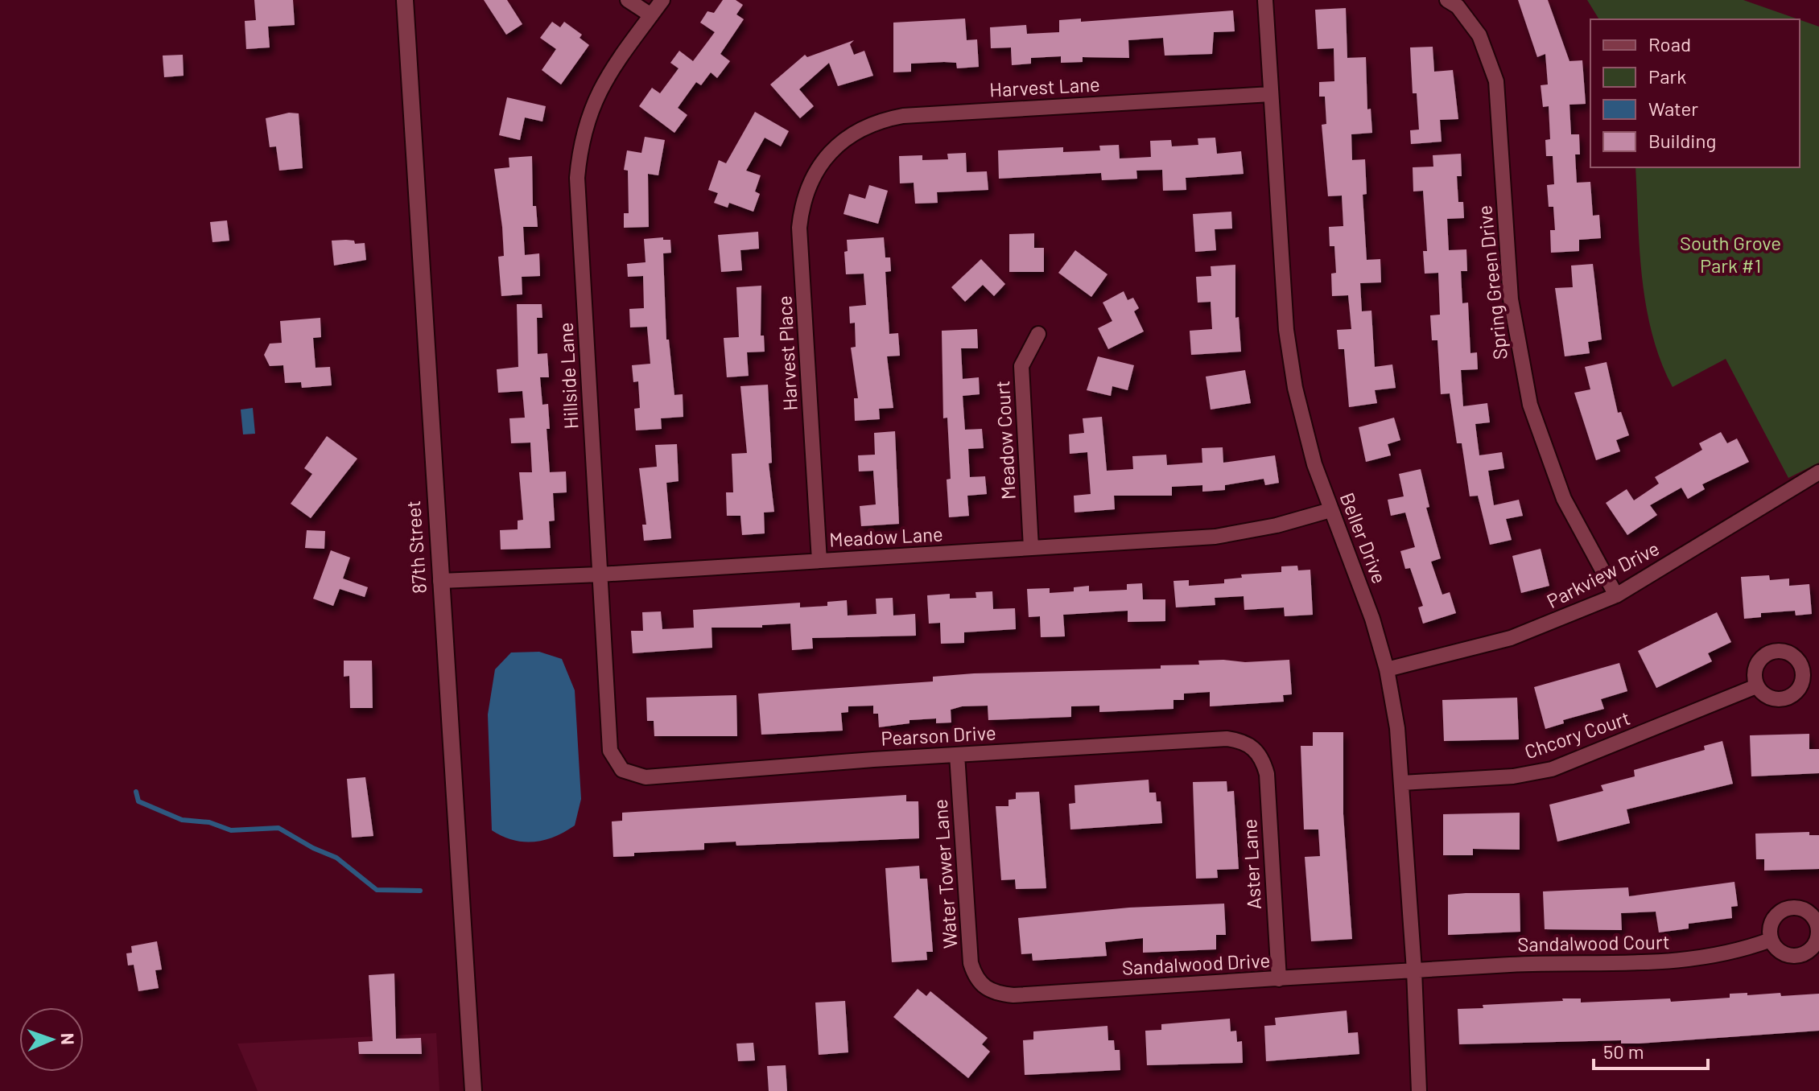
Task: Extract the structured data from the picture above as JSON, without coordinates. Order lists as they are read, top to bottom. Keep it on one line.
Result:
{"streets":{"main road":["87th Street"],"street":["Harvest Lane","Spring Green Drive","Harvest Place","Hillside Lane","Meadow Court","Meadow Lane","Beller Drive","Parkview Drive","Chcory Court","Pearson Drive","Aster Lane","Water Tower Lane","Sandalwood Court","Sandalwood Drive"]},"crossings":[["Harvest Lane","Harvest Place"],["Harvest Lane","Beller Drive"],["Spring Green Drive","Parkview Drive"],["Harvest Place","Meadow Lane"],["Hillside Lane","Meadow Lane"],["Hillside Lane","Pearson Drive"],["Meadow Court","Meadow Lane"],["Meadow Lane","Beller Drive"],["Meadow Lane","87th Street"],["Beller Drive","Parkview Drive"],["Beller Drive","Chcory Court"],["Beller Drive","Sandalwood Court"],["Beller Drive","Sandalwood Drive"],["Pearson Drive","Aster Lane"],["Pearson Drive","Water Tower Lane"],["Aster Lane","Sandalwood Drive"],["Water Tower Lane","Sandalwood Drive"],["Sandalwood Court","Sandalwood Drive"]],"parks":["South Grove Park #1"],"legend":["Road","Park","Water","Building"],"scale_bar":"50 m","north":"right"}
